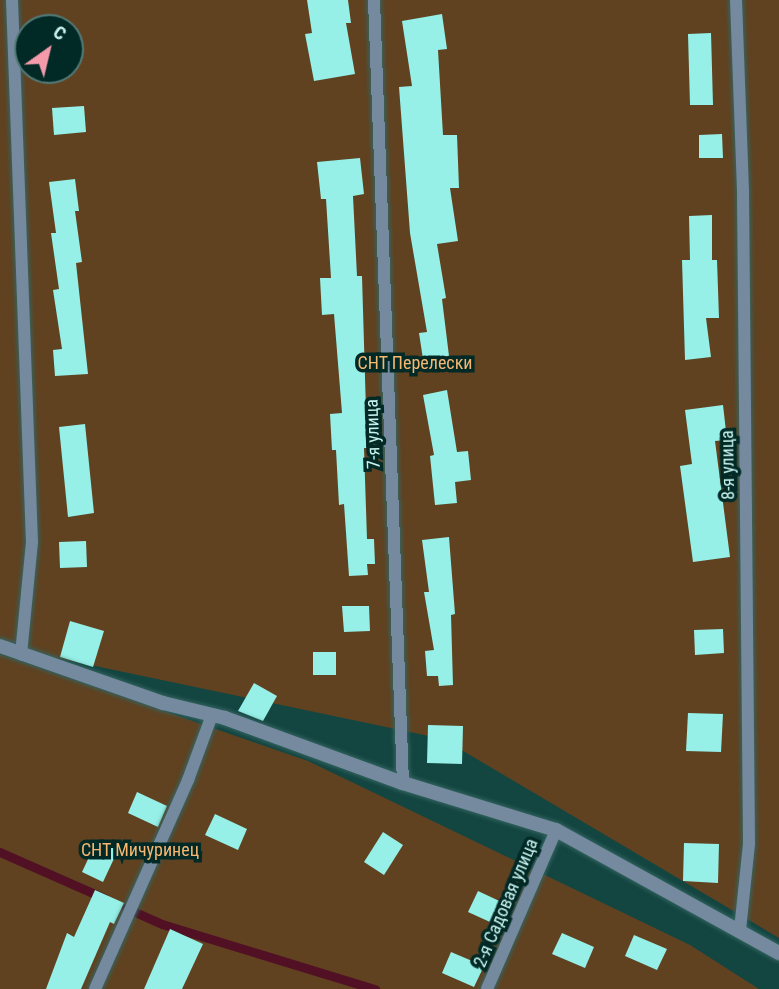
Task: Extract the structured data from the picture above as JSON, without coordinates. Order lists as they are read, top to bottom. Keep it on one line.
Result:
{"streets":{"lane":["7-я улица","8-я улица","2-я Садовая улица"]},"parks":["СНТ Перелески","СНТ Мичуринец"],"north":"top right"}
